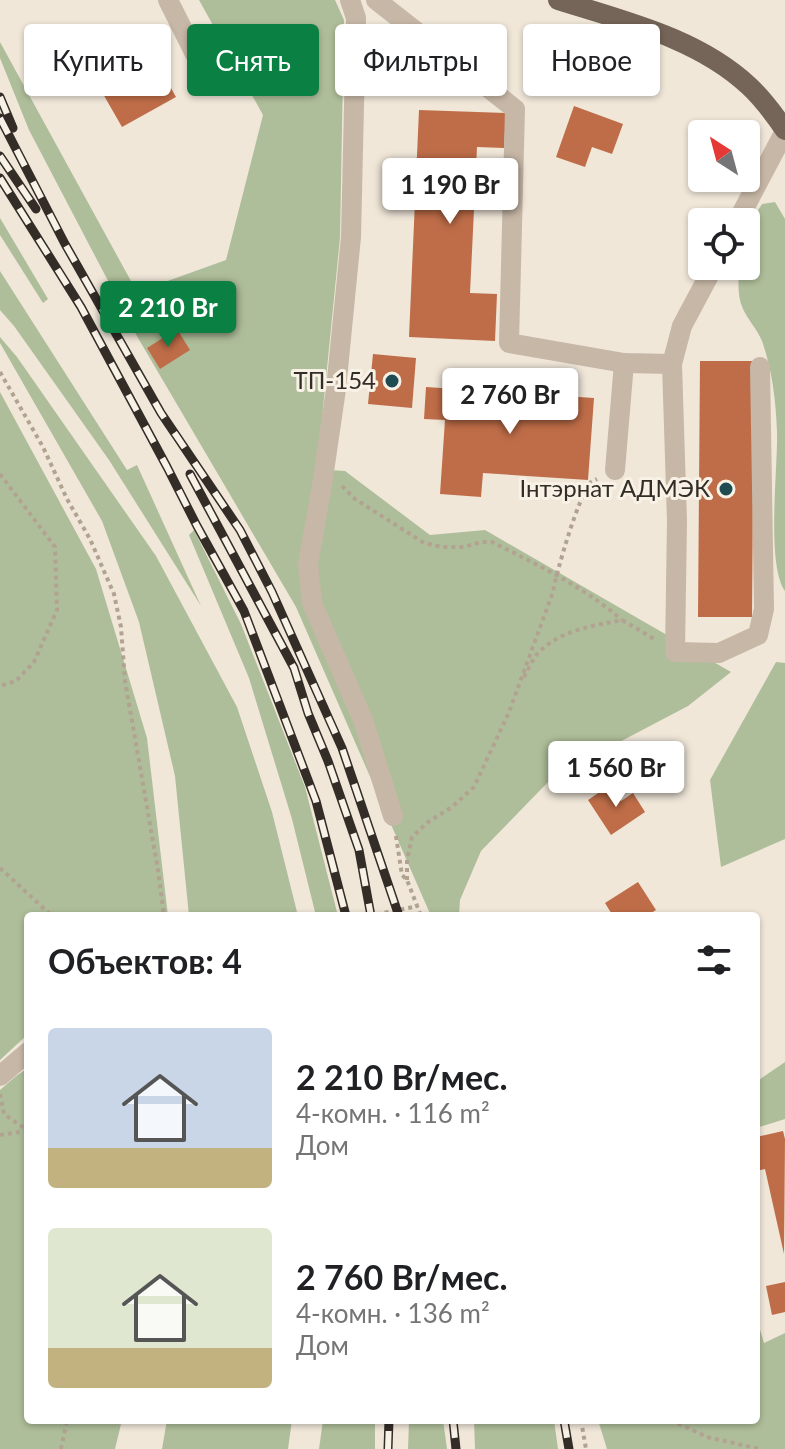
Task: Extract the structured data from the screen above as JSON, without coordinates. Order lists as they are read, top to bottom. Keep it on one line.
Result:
{"places":["ТП-154","Інтэрнат АДМЭК"],"north":"top left","page":{"chip":["Купить","Снять","Фильтры","Новое"],"price":["1 190 Br","2 210 Br","2 760 Br","1 560 Br"],"heading":"Объектов: 4","list":[{"name":"2 210 Br/мес.","note":"4-комн. · 116 m² · Дом"},{"name":"2 760 Br/мес.","note":"4-комн. · 136 m² · Дом"}]}}
